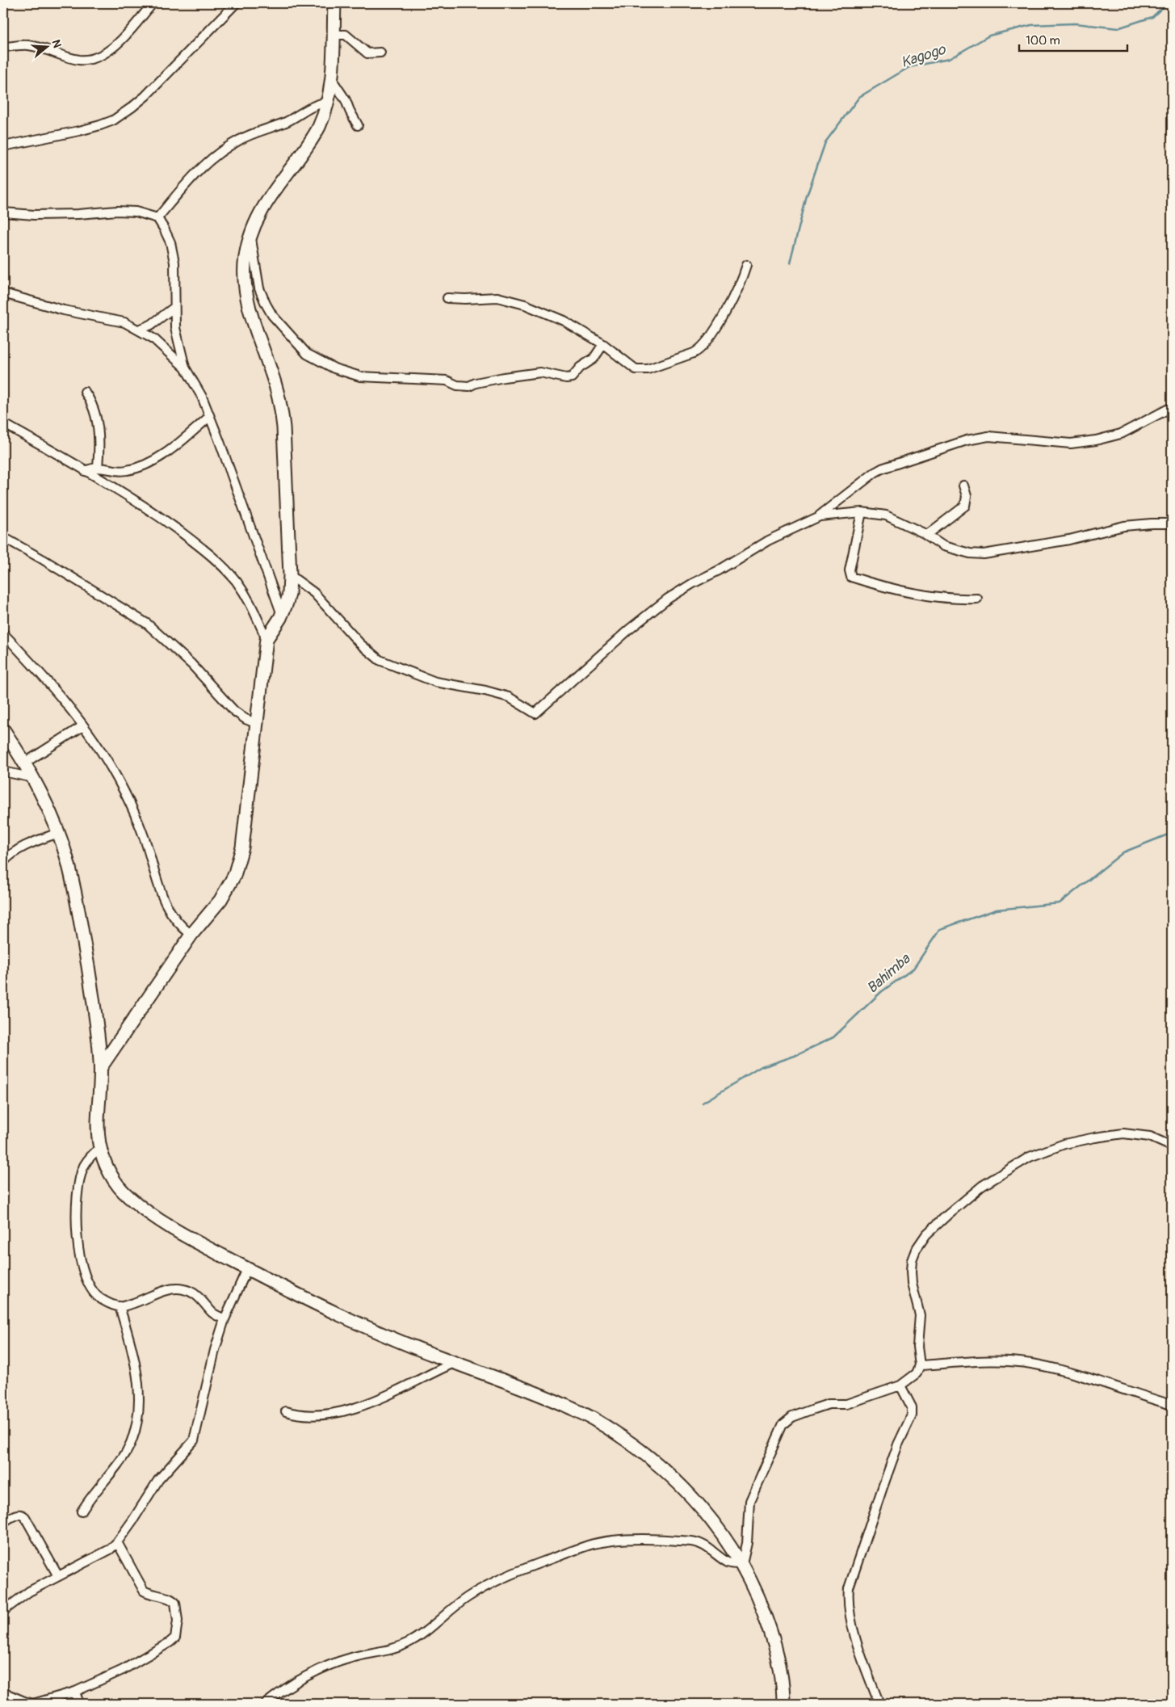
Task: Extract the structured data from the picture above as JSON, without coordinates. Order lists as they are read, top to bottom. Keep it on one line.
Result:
{"water":["Kagogo","Bahimba"],"scale_bar":"100 m","north":"right"}
